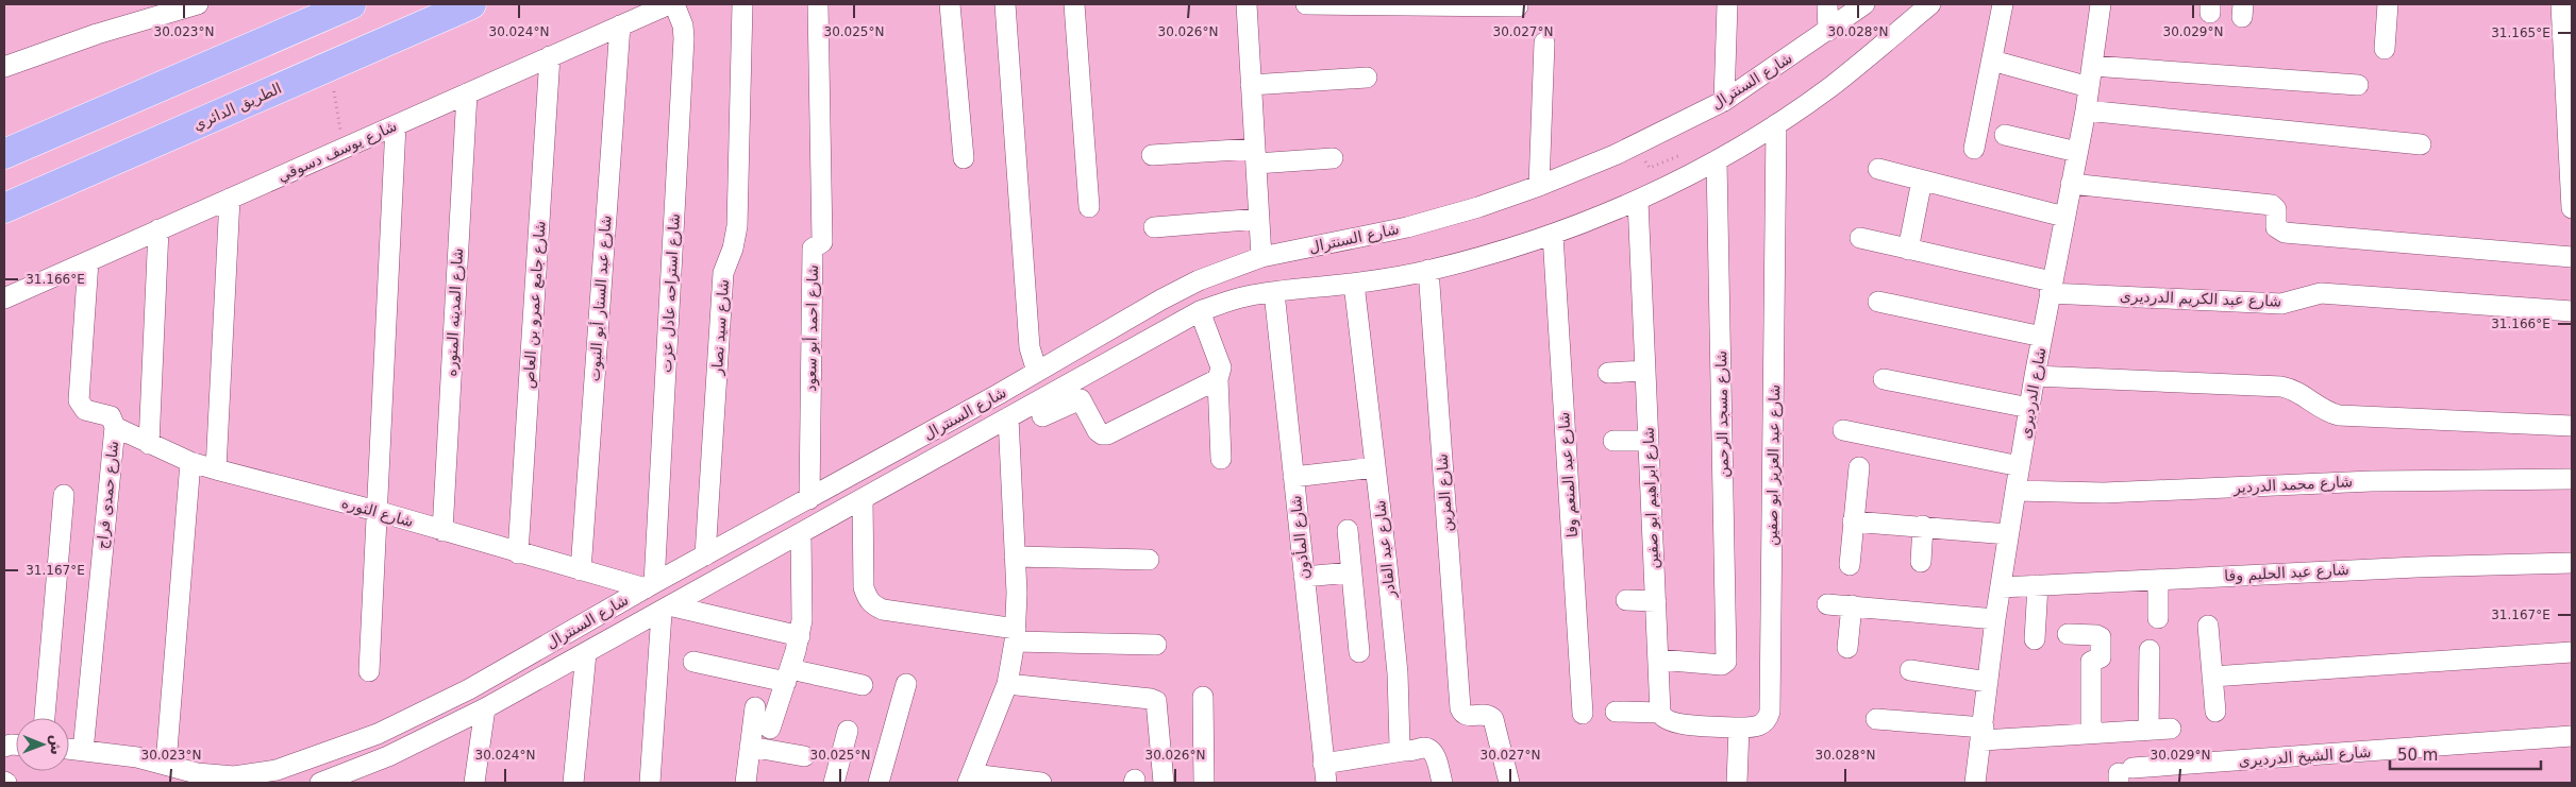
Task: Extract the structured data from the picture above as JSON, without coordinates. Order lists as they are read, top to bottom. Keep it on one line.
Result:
{"streets":{"highway":["الطريق الدائري"],"street":["شارع السنترال","شارع يوسف دسوقي","شارع استراحه عادل عزت","شارع عبد الستار أبو النبوت","شارع عبد الكريم الدرديرى","شارع جامع عمرو بن العاص","شارع المدينه المنوره","شارع سيد نصار","شارع احمد أبو سعود","شارع الدرديرى","شارع مسجد الرحمن","شارع عبد العزيز ابو صفين","شارع عبد المنعم وفا","شارع محمد الدردير","شارع المزين","شارع حمدى فراج","شارع ابراهيم ابو صفين","شارع الثوره","شارع المأذون","شارع عبد القادر","شارع عبد الحليم وفا","شارع الشيخ الدرديرى"]},"crossings":[["شارع السنترال","شارع استراحه عادل عزت"],["شارع السنترال","شارع سيد نصار"],["شارع السنترال","شارع احمد أبو سعود"],["شارع السنترال","شارع مسجد الرحمن"],["شارع السنترال","شارع عبد العزيز ابو صفين"],["شارع السنترال","شارع عبد المنعم وفا"],["شارع السنترال","شارع المزين"],["شارع السنترال","شارع حمدى فراج"],["شارع السنترال","شارع ابراهيم ابو صفين"],["شارع السنترال","شارع الثوره"],["شارع السنترال","شارع المأذون"],["شارع السنترال","شارع عبد القادر"],["شارع يوسف دسوقي","شارع عبد الستار أبو النبوت"],["شارع يوسف دسوقي","شارع جامع عمرو بن العاص"],["شارع يوسف دسوقي","شارع المدينه المنوره"],["شارع يوسف دسوقي","شارع حمدى فراج"],["شارع استراحه عادل عزت","شارع الثوره"],["شارع عبد الستار أبو النبوت","شارع الثوره"],["شارع عبد الكريم الدرديرى","شارع الدرديرى"],["شارع جامع عمرو بن العاص","شارع الثوره"],["شارع المدينه المنوره","شارع الثوره"],["شارع الدرديرى","شارع محمد الدردير"],["شارع الدرديرى","شارع عبد الحليم وفا"],["شارع مسجد الرحمن","شارع ابراهيم ابو صفين"],["شارع حمدى فراج","شارع الثوره"]],"scale_bar":"50 m","north":"right","coordinates":["30.023°N","30.024°N","30.025°N","30.026°N","30.027°N","30.028°N","30.029°N","31.165°E","31.166°E","31.167°E"]}
